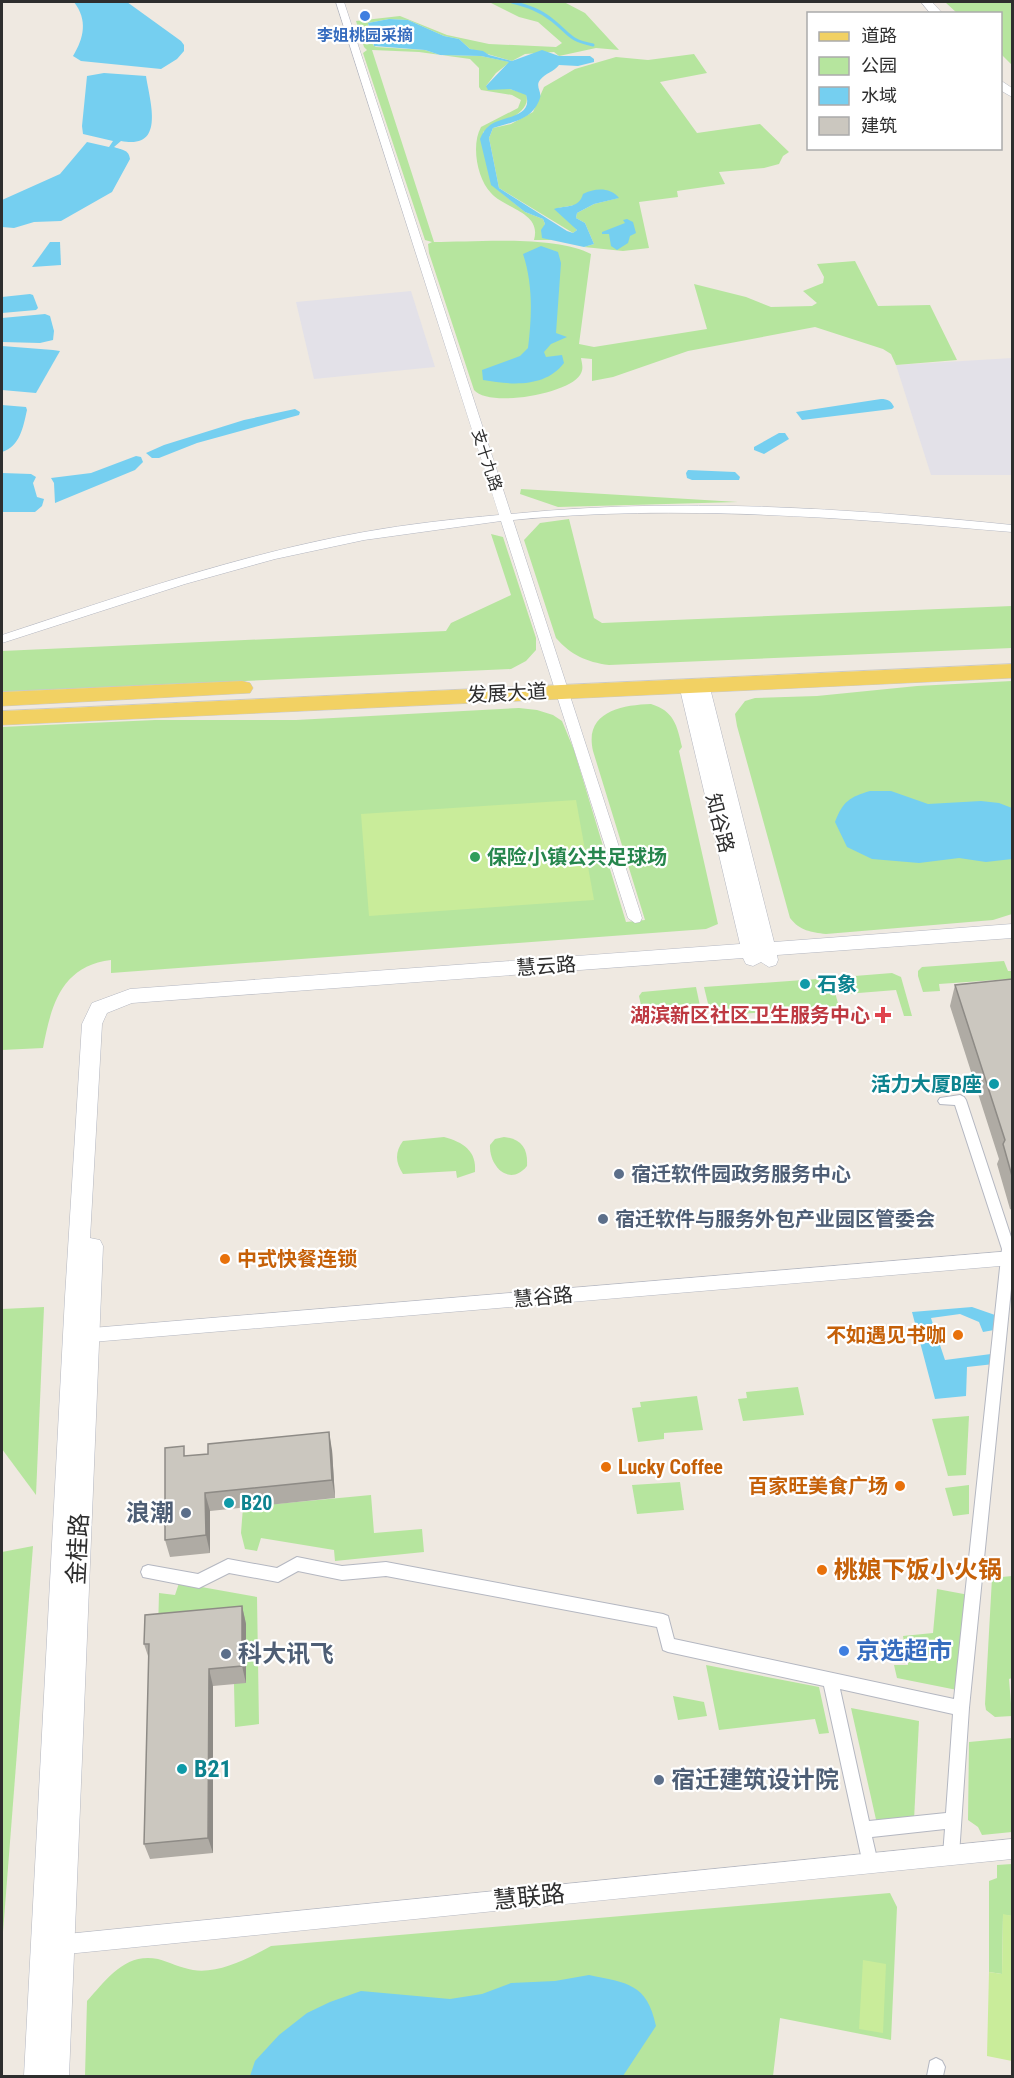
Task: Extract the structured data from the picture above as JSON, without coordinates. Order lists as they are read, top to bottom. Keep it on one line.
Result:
{"streets":{"main road":["发展大道"],"street":["支十九路","知谷路","慧云路","慧谷路","金桂路","慧联路"]},"crossings":[["支十九路","发展大道"],["发展大道","知谷路"],["知谷路","慧云路"],["慧云路","金桂路"],["慧谷路","金桂路"],["金桂路","慧联路"]],"places":{"other":["李姐桃园采摘","保险小镇公共足球场","石象","活力大厦B座","宿迁软件园政务服务中心","宿迁软件与服务外包产业园区管委会","中式快餐连锁","不如遇见书咖","Lucky Coffee","百家旺美食广场","B20","浪潮","桃娘下饭小火锅","京选超市","科大讯飞","B21","宿迁建筑设计院"],"health":["湖滨新区社区卫生服务中心"]},"legend":["道路","公园","水域","建筑"]}
